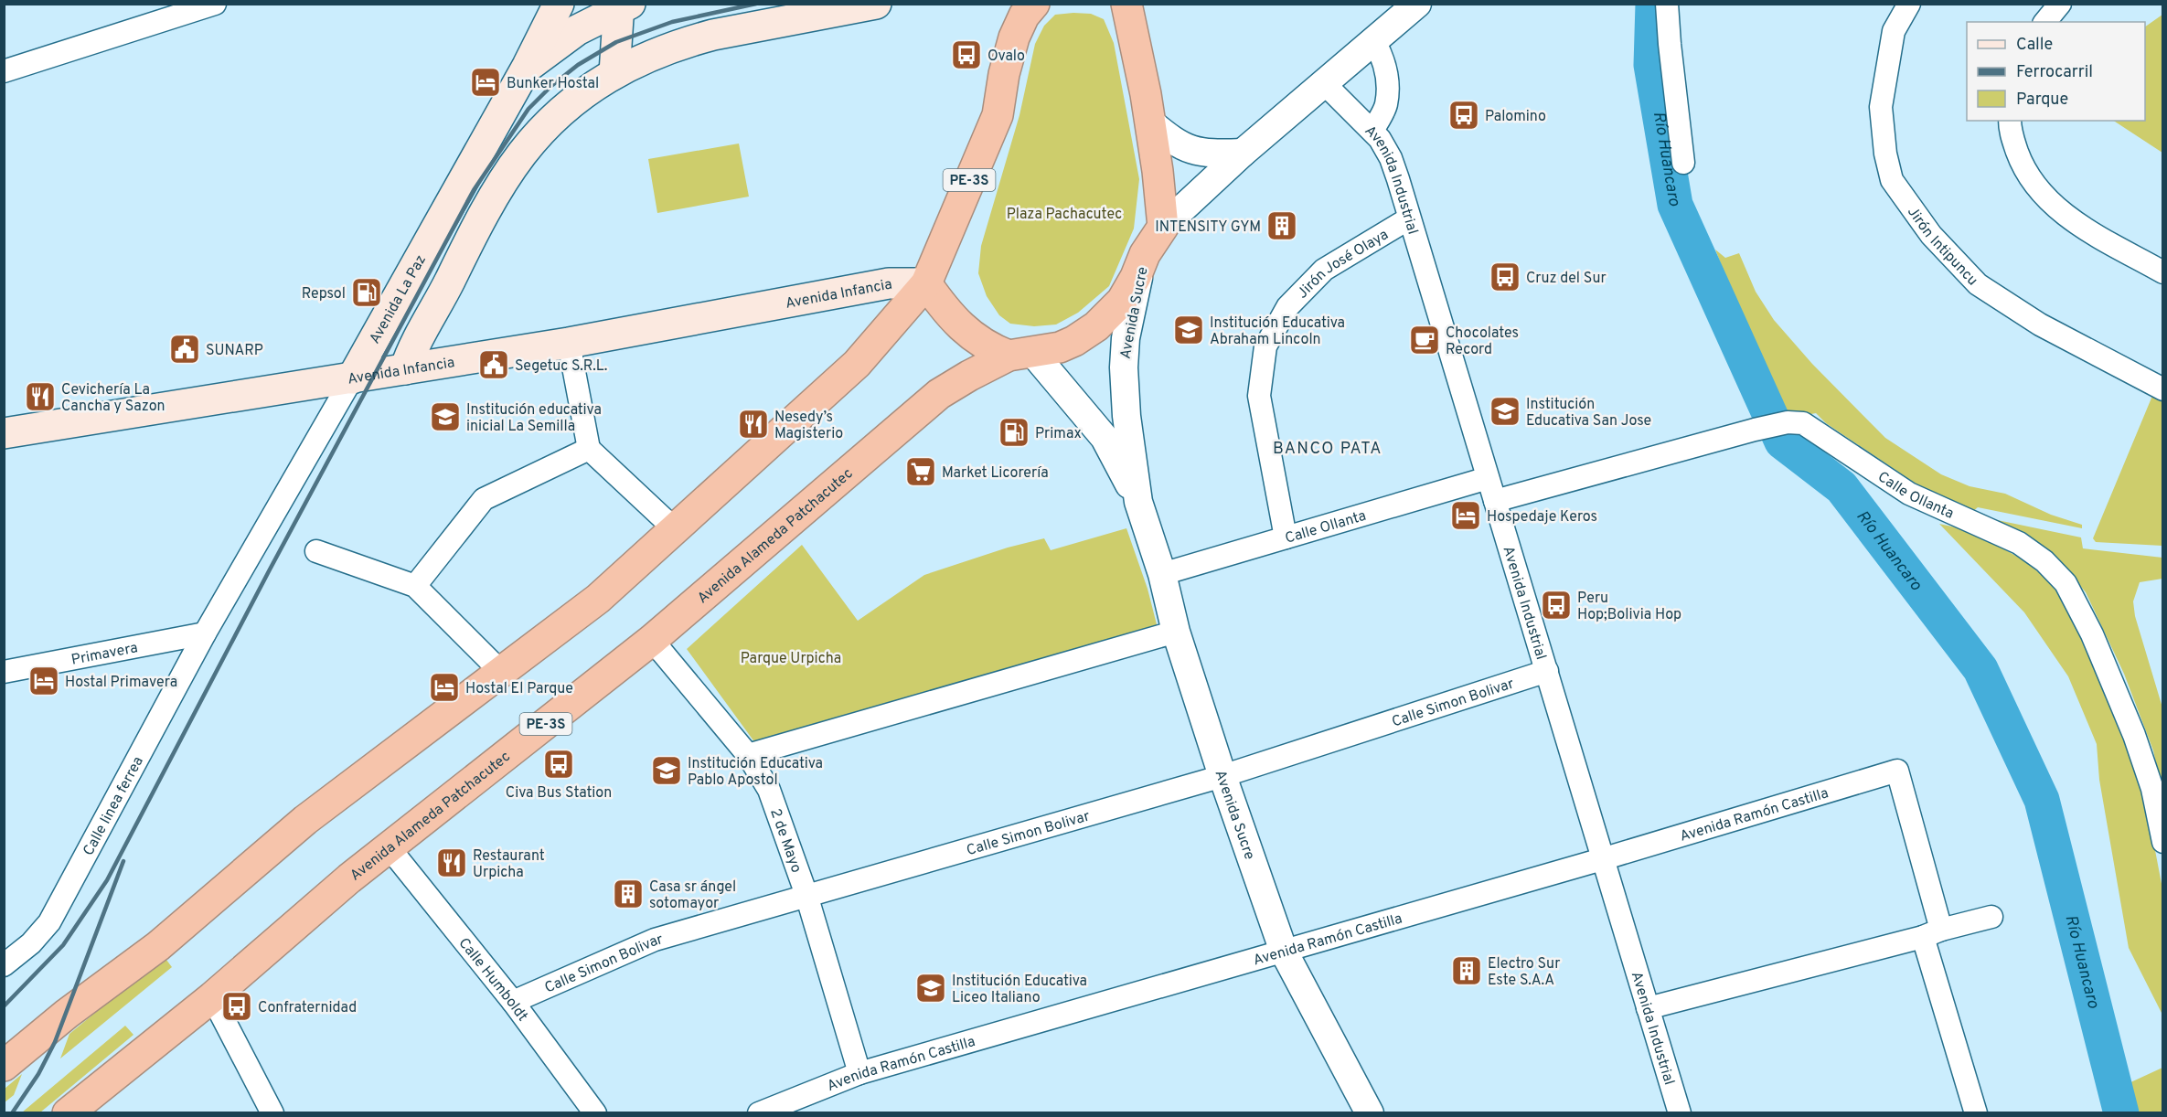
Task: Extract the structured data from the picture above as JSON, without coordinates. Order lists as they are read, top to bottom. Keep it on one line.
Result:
{"streets":{"highway":["PE-3S","Avenida Alameda Patchacutec"],"main road":["Avenida Infancia","Avenida La Paz"],"street":["Avenida Industrial","Jirón Intipuncu","Jirón José Olaya","Avenida Sucre","Calle Ollanta","Primavera","Calle Simon Bolivar","Calle linea ferrea","Avenida Ramón Castilla","2 de Mayo","Calle Humboldt"]},"crossings":[["PE-3S","Avenida Infancia"],["PE-3S","Avenida Sucre"],["PE-3S","Avenida Alameda Patchacutec"],["Avenida Industrial","Jirón José Olaya"],["Avenida Industrial","Calle Ollanta"],["Avenida Industrial","Calle Simon Bolivar"],["Avenida Industrial","Avenida Ramón Castilla"],["Jirón José Olaya","Calle Ollanta"],["Avenida Infancia","Avenida La Paz"],["Avenida La Paz","Primavera"],["Avenida La Paz","Calle linea ferrea"],["Avenida Sucre","Calle Ollanta"],["Avenida Sucre","Avenida Alameda Patchacutec"],["Avenida Sucre","Calle Simon Bolivar"],["Avenida Sucre","Avenida Ramón Castilla"],["Avenida Alameda Patchacutec","2 de Mayo"],["Avenida Alameda Patchacutec","Calle Humboldt"],["Primavera","Calle linea ferrea"],["Calle Simon Bolivar","2 de Mayo"],["Calle Simon Bolivar","Calle Humboldt"],["Avenida Ramón Castilla","2 de Mayo"]],"districts":["BANCO PATA"],"water":["Río Huancaro"],"parks":["Plaza Pachacutec","Parque Urpicha"],"places":{"bus stop":["Ovalo","Palomino","Cruz del Sur","Peru Hop;Bolivia Hop","Civa Bus Station","Confraternidad"],"hotel":["Bunker Hostal","Hospedaje Keros","Hostal Primavera","Hostal El Parque"],"building":["INTENSITY GYM","Casa sr ángel sotomayor","Electro Sur Este S.A.A"],"fuel station":["Repsol","Primax"],"school or university":["Institución Educativa Abraham Lincoln","Institución Educativa San Jose","Institución educativa inicial La Semilla","Institución Educativa Pablo Apostol","Institución Educativa Liceo Italiano"],"cafe":["Chocolates Record"],"public building":["SUNARP","Segetuc S.R.L."],"restaurant":["Cevichería La Cancha y Sazon","Nesedy’s Magisterio","Restaurant Urpicha"],"supermarket":["Market Licorería"]},"legend":["Calle","Ferrocarril","Parque"]}
